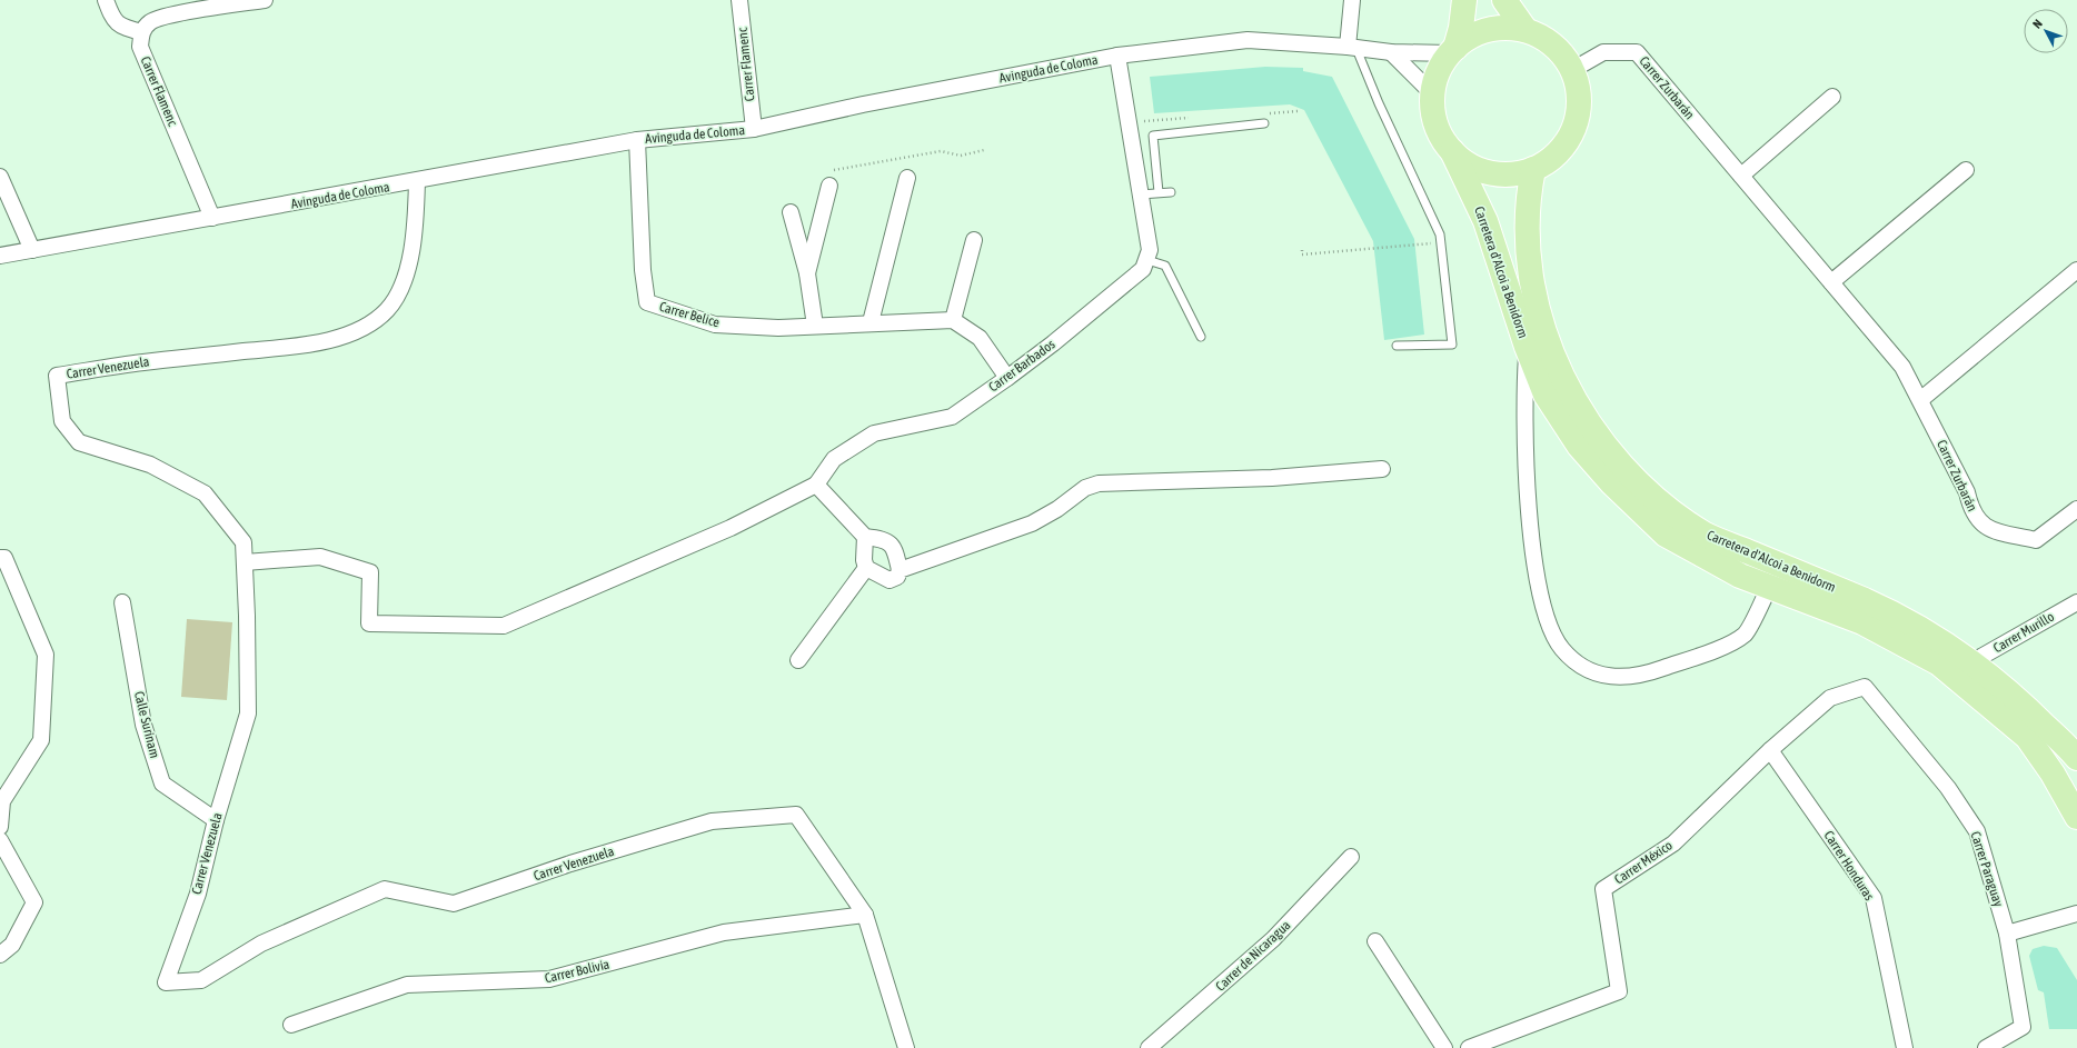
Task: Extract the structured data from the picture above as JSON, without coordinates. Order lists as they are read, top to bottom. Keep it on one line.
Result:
{"streets":{"main road":["Carretera d'Alcoi a Benidorm"],"street":["Carrer Flamenc","Avinguda de Coloma","Carrer Zurbarán","Carrer Belice","Carrer Barbados","Carrer Venezuela","Carrer Murillo","Calle Surinam","Carrer México","Carrer Honduras","Carrer Paraguay","Carrer de Nicaragua","Carrer Bolivia"]},"crossings":[["Carrer Flamenc","Avinguda de Coloma"],["Avinguda de Coloma","Carrer Zurbarán"],["Avinguda de Coloma","Carretera d'Alcoi a Benidorm"],["Avinguda de Coloma","Carrer Belice"],["Avinguda de Coloma","Carrer Venezuela"],["Carrer Zurbarán","Carretera d'Alcoi a Benidorm"],["Carretera d'Alcoi a Benidorm","Carrer Murillo"],["Carrer Venezuela","Calle Surinam"],["Carrer Venezuela","Carrer Bolivia"],["Carrer México","Carrer Honduras"],["Carrer México","Carrer Paraguay"]],"north":"top left"}
